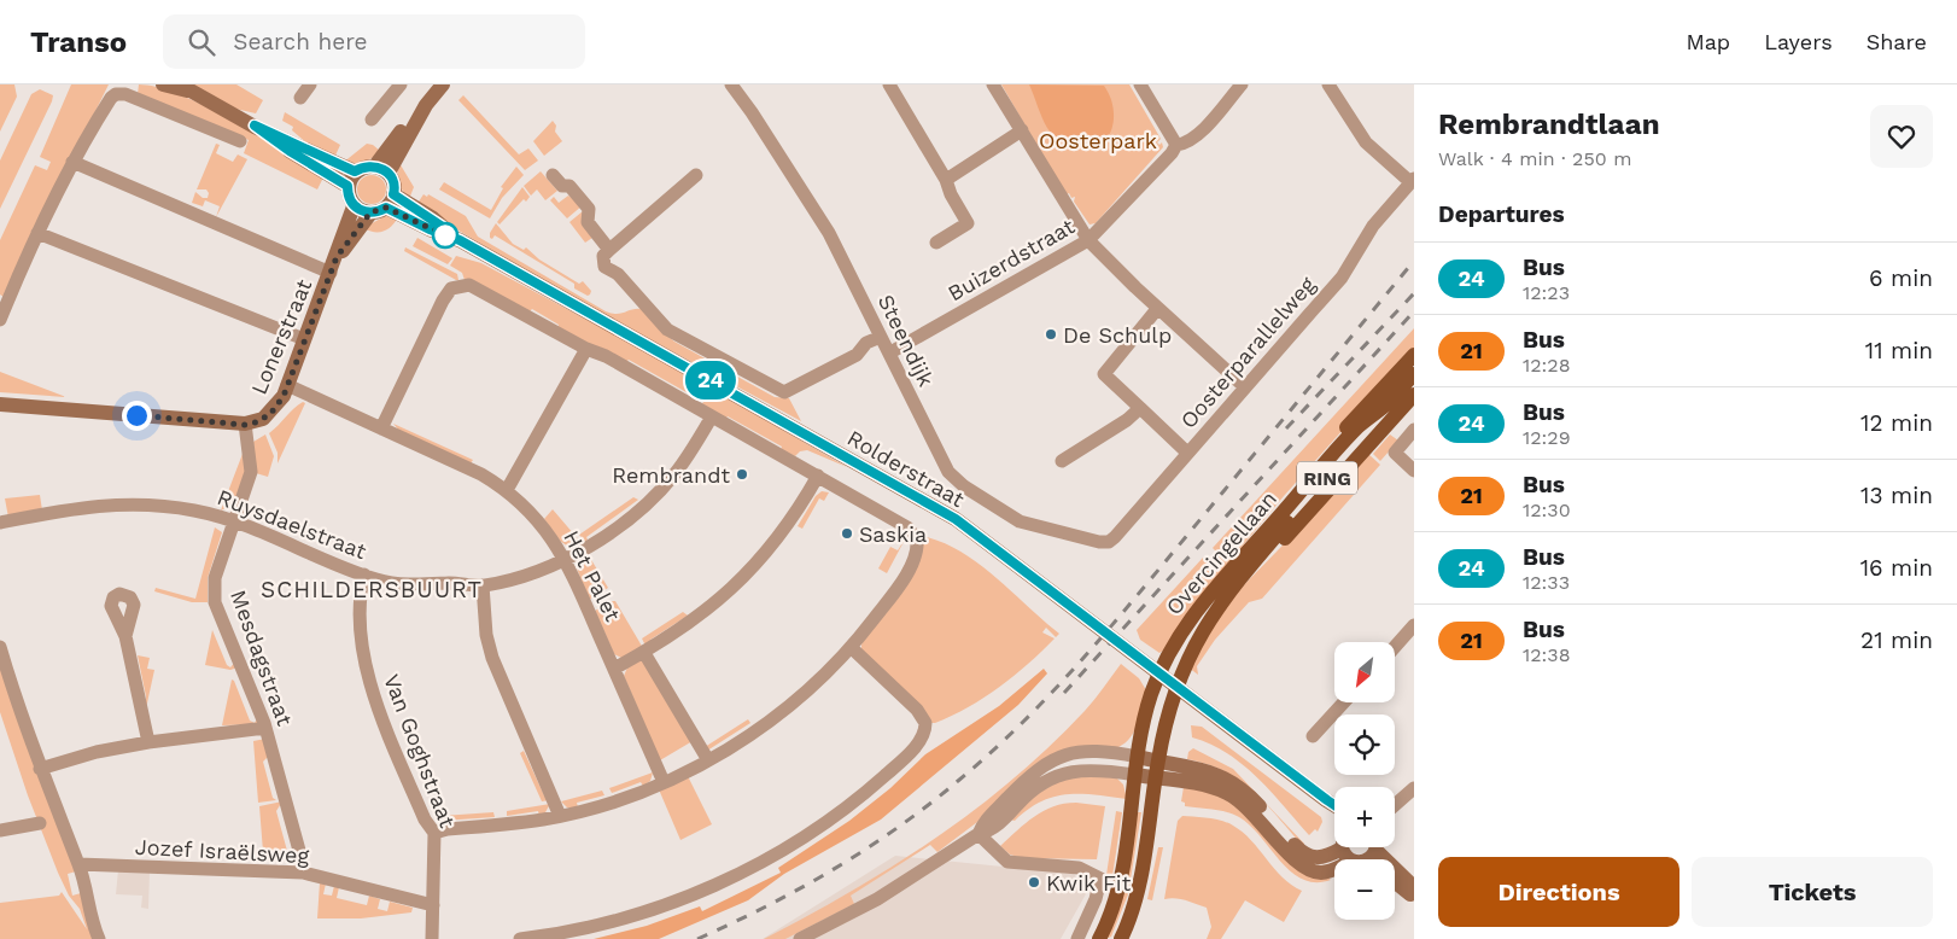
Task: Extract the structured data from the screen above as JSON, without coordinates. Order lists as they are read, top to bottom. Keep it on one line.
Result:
{"streets":{"main road":["Lonerstraat","Rolderstraat","RING","Overcingellaan"],"street":["Buizerdstraat","Steendijk","Oosterparallelweg","Ruysdaelstraat","Het Palet","Mesdagstraat","Van Goghstraat","Jozef Israëlsweg"]},"crossings":[["Buizerdstraat","Steendijk"],["Lonerstraat","Rolderstraat"],["Lonerstraat","Het Palet"],["Lonerstraat","Mesdagstraat"],["Steendijk","Oosterparallelweg"],["RING","Overcingellaan"],["Ruysdaelstraat","Het Palet"],["Ruysdaelstraat","Mesdagstraat"],["Ruysdaelstraat","Van Goghstraat"],["Mesdagstraat","Jozef Israëlsweg"],["Van Goghstraat","Jozef Israëlsweg"]],"districts":["SCHILDERSBUURT"],"parks":["Oosterpark"],"places":["De Schulp","Rembrandt","Saskia","Kwik Fit"],"lines":["bus line 24"],"north":"bottom left","page":{"header":"Transo","search":"Search here","nav":["Map","Layers","Share"],"on_map":"24","heading":[["Rembrandtlaan","Walk · 4 min · 250 m"],"Departures"],"list":[{"mark":"24","name":"Bus","note":"12:23","value":"6 min"},{"mark":"21","name":"Bus","note":"12:28","value":"11 min"},{"mark":"24","name":"Bus","note":"12:29","value":"12 min"},{"mark":"21","name":"Bus","note":"12:30","value":"13 min"},{"mark":"24","name":"Bus","note":"12:33","value":"16 min"},{"mark":"21","name":"Bus","note":"12:38","value":"21 min"}],"map_buttons":["+","−"],"buttons":["Directions","Tickets"]}}
